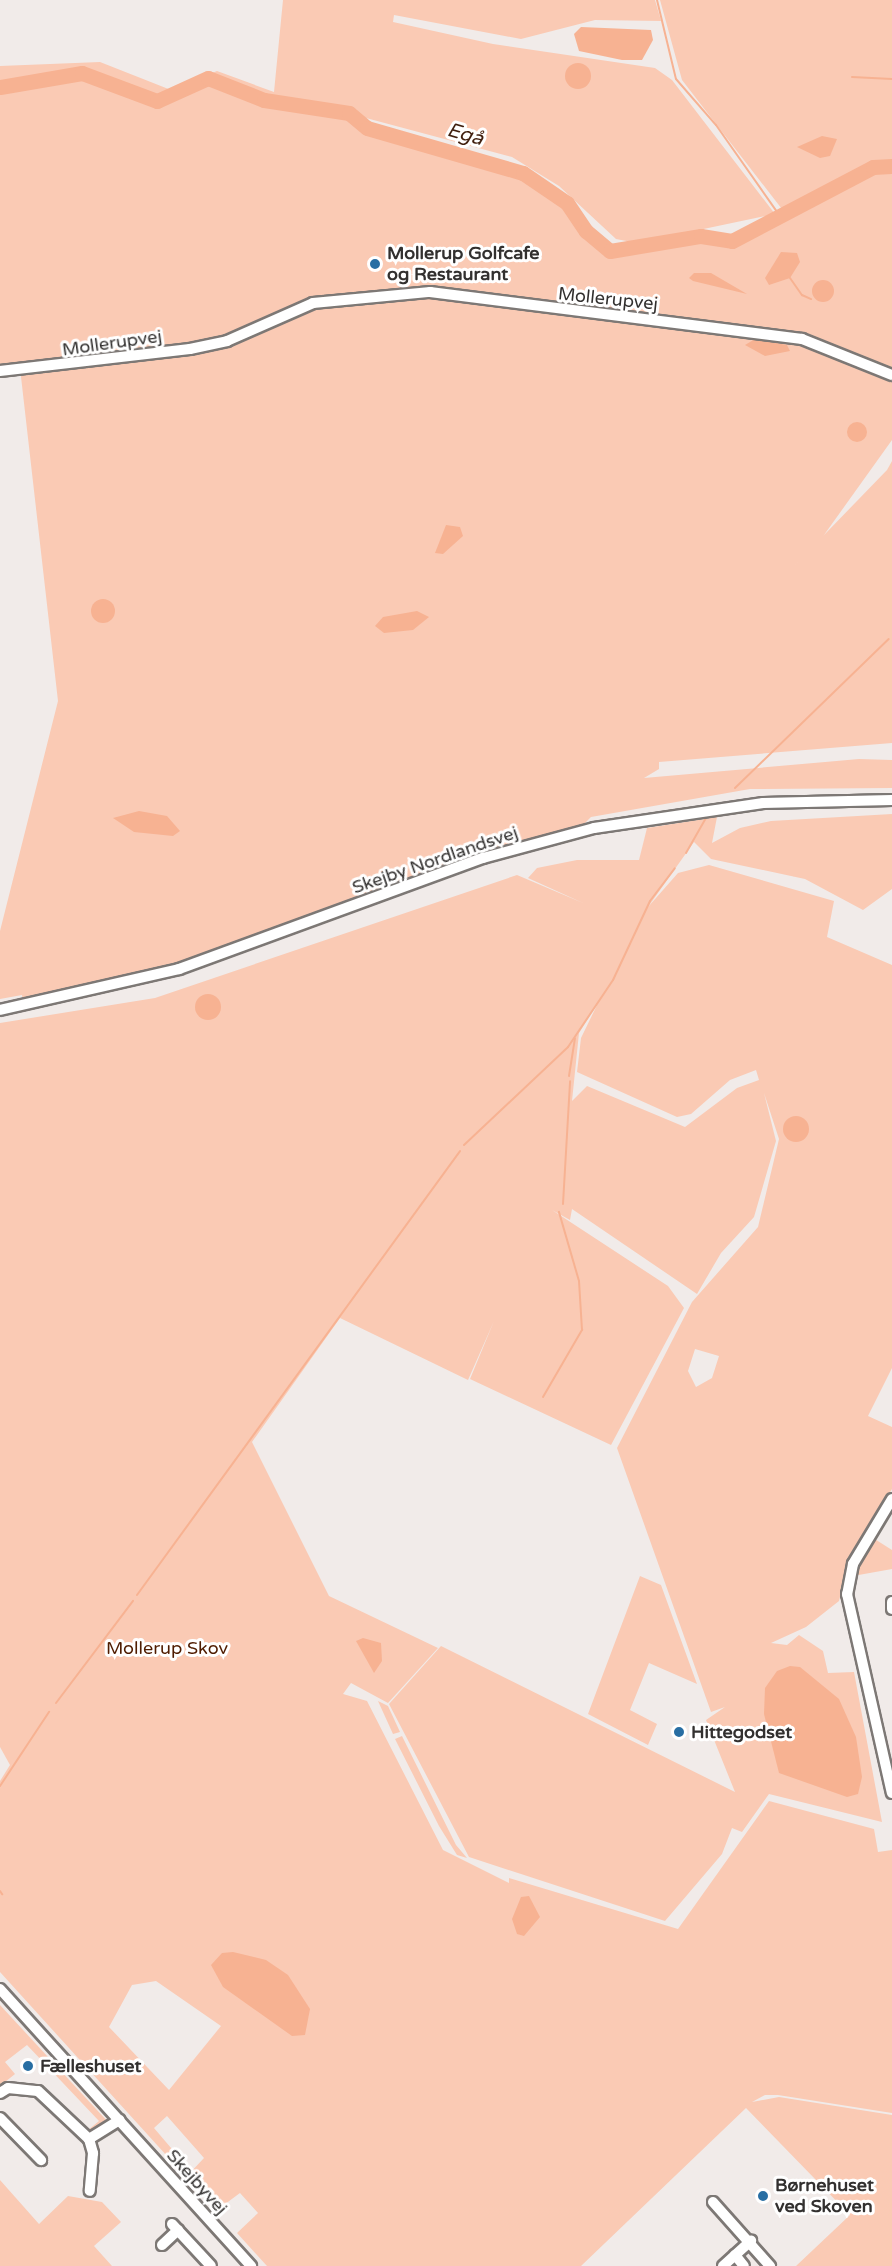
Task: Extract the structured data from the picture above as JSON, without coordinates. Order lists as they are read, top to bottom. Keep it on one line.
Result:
{"streets":{"street":["Mollerupvej","Skejby Nordlandsvej","Skejbyvej"]},"water":["Egå"],"parks":["Mollerup Skov"],"places":["Mollerup Golfcafe og Restaurant","Hittegodset","Fælleshuset","Børnehuset ved Skoven"]}
